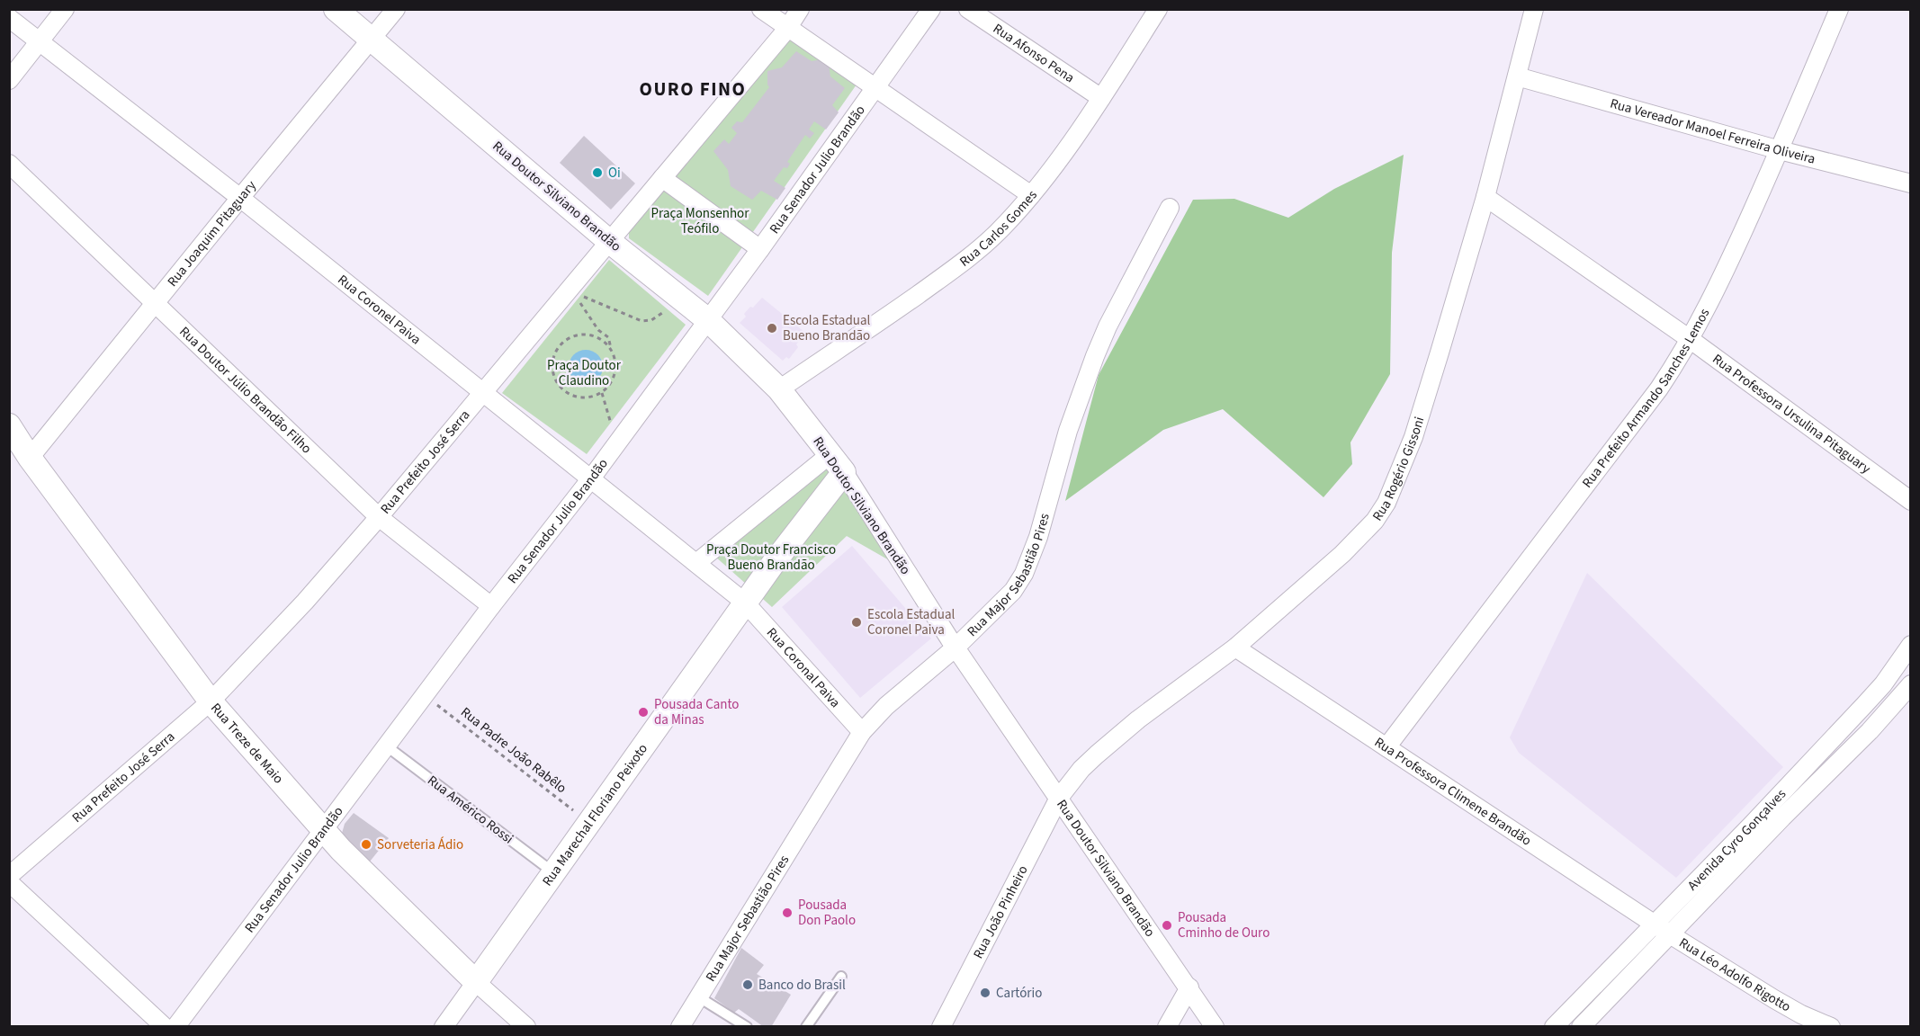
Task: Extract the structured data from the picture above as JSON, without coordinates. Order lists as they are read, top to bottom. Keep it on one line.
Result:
{"streets":{"street":["Rua Afonso Pena","Rua Vereador Manoel Ferreira Oliveira","Rua Senador Julio Brandão","Rua Doutor Silviano Brandão","Rua Carlos Gomes","Rua Joaquim Pitaguary","Rua Coronel Paiva","Rua Doutor Júlio Brandão Filho","Rua Prefeito Armando Sanches Lemos","Rua Professora Ursulina Pitaguary","Rua Prefeito José Serra","Rua Rogério Gissoni","Rua Major Sebastião Pires","Rua Coronal Paiva","Rua Treze de Maio","Rua Professora Climene Brandão","Rua Marechal Floriano Peixoto","Avenida Cyro Gonçalves","Rua João Pinheiro","Rua Léo Adolfo Rigotto"],"lane":["Rua Américo Rossi"],"path":["Rua Padre João Rabêlo"]},"crossings":[["Rua Afonso Pena","Rua Carlos Gomes"],["Rua Vereador Manoel Ferreira Oliveira","Rua Prefeito Armando Sanches Lemos"],["Rua Vereador Manoel Ferreira Oliveira","Rua Rogério Gissoni"],["Rua Senador Julio Brandão","Rua Doutor Silviano Brandão"],["Rua Senador Julio Brandão","Rua Coronel Paiva"],["Rua Senador Julio Brandão","Rua Doutor Júlio Brandão Filho"],["Rua Senador Julio Brandão","Rua Treze de Maio"],["Rua Senador Julio Brandão","Rua Padre João Rabêlo"],["Rua Senador Julio Brandão","Rua Américo Rossi"],["Rua Doutor Silviano Brandão","Rua Carlos Gomes"],["Rua Doutor Silviano Brandão","Rua Joaquim Pitaguary"],["Rua Doutor Silviano Brandão","Rua Prefeito José Serra"],["Rua Doutor Silviano Brandão","Rua Rogério Gissoni"],["Rua Doutor Silviano Brandão","Rua Major Sebastião Pires"],["Rua Doutor Silviano Brandão","Rua Marechal Floriano Peixoto"],["Rua Doutor Silviano Brandão","Rua João Pinheiro"],["Rua Joaquim Pitaguary","Rua Coronel Paiva"],["Rua Joaquim Pitaguary","Rua Doutor Júlio Brandão Filho"],["Rua Joaquim Pitaguary","Rua Treze de Maio"],["Rua Coronel Paiva","Rua Prefeito José Serra"],["Rua Coronel Paiva","Rua Coronal Paiva"],["Rua Coronel Paiva","Rua Marechal Floriano Peixoto"],["Rua Doutor Júlio Brandão Filho","Rua Prefeito José Serra"],["Rua Prefeito Armando Sanches Lemos","Rua Professora Ursulina Pitaguary"],["Rua Prefeito Armando Sanches Lemos","Rua Professora Climene Brandão"],["Rua Professora Ursulina Pitaguary","Rua Rogério Gissoni"],["Rua Prefeito José Serra","Rua Treze de Maio"],["Rua Rogério Gissoni","Rua Professora Climene Brandão"],["Rua Rogério Gissoni","Rua João Pinheiro"],["Rua Major Sebastião Pires","Rua Coronal Paiva"],["Rua Coronal Paiva","Rua Marechal Floriano Peixoto"],["Rua Treze de Maio","Rua Marechal Floriano Peixoto"],["Rua Padre João Rabêlo","Rua Marechal Floriano Peixoto"],["Rua Professora Climene Brandão","Avenida Cyro Gonçalves"],["Rua Professora Climene Brandão","Rua Léo Adolfo Rigotto"],["Rua Américo Rossi","Rua Marechal Floriano Peixoto"],["Avenida Cyro Gonçalves","Rua Léo Adolfo Rigotto"]],"districts":["OURO FINO"],"parks":["Praça Monsenhor Teófilo","Praça Doutor Claudino","Praça Doutor Francisco Bueno Brandão"],"places":["Oi","Escola Estadual Bueno Brandão","Escola Estadual Coronel Paiva","Pousada Canto da Minas","Sorveteria Ádio","Pousada Don Paolo","Pousada Cminho de Ouro","Banco do Brasil","Cartório"]}
